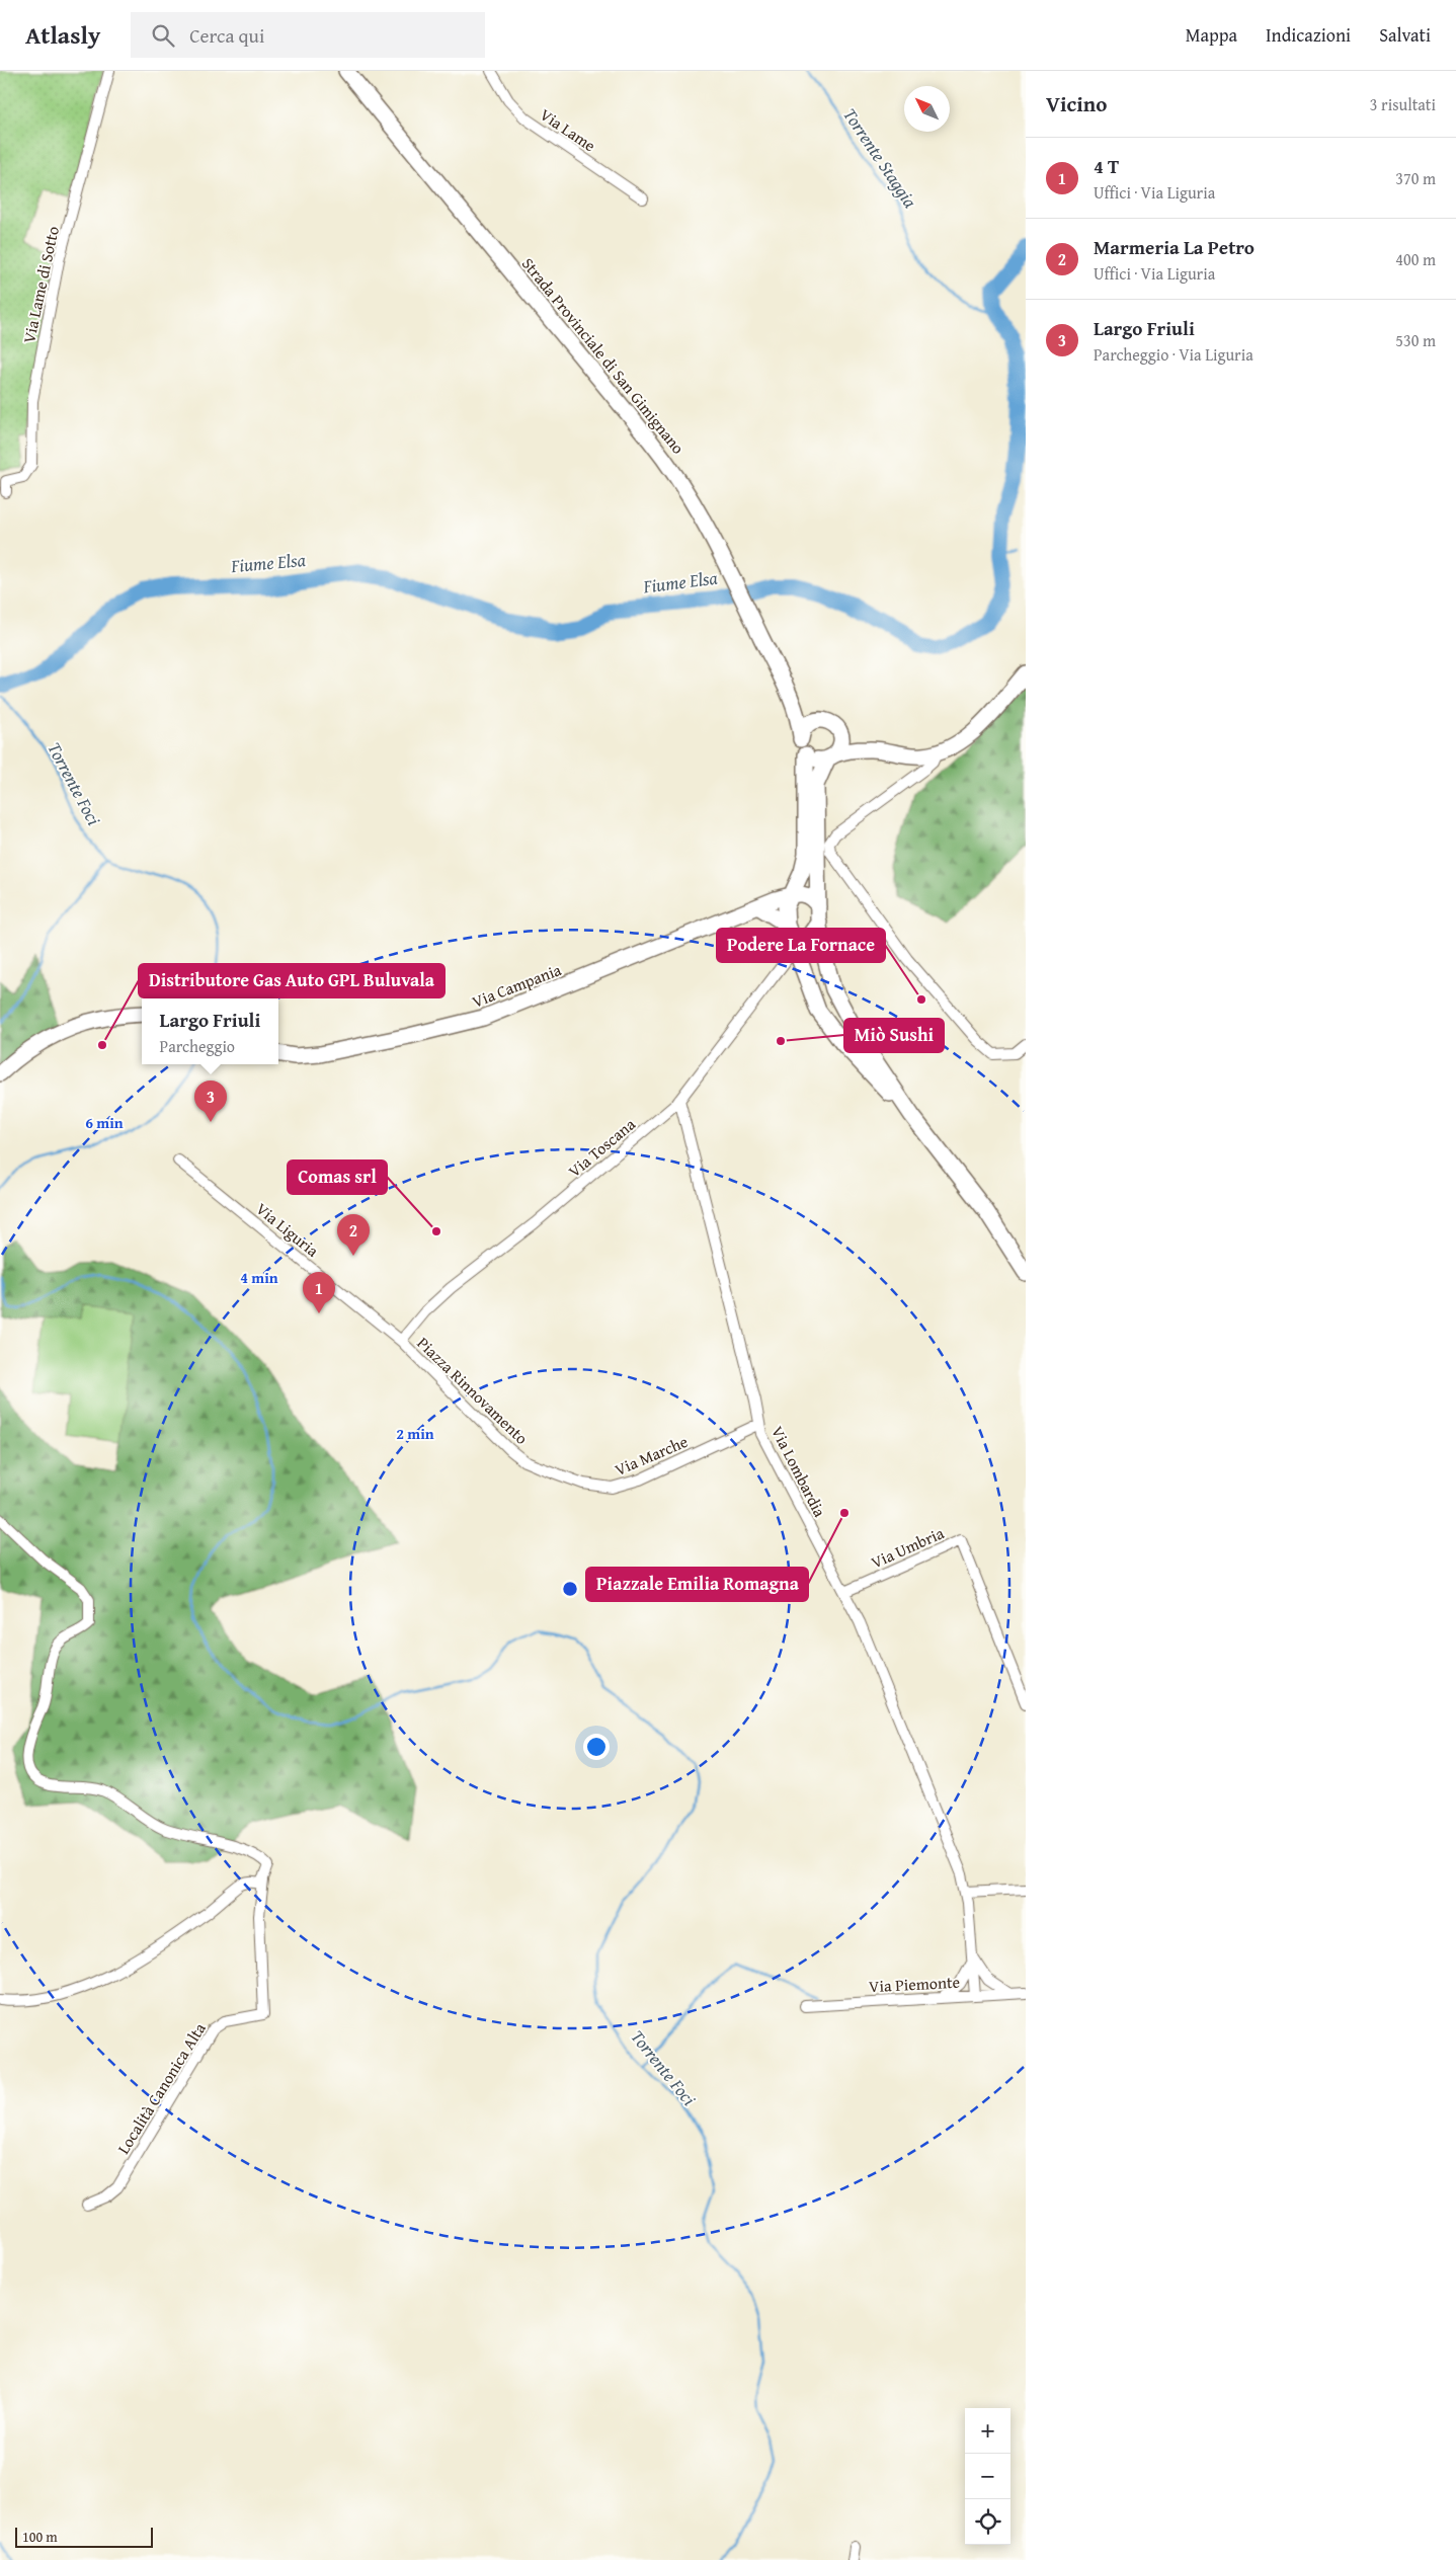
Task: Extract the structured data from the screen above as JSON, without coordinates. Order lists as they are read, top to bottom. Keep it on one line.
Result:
{"streets":{"main road":["Strada Provinciale di San Gimignano","Via Campania"],"street":["Via Lame","Via Lame di Sotto","Via Toscana","Via Liguria","Piazza Rinnovamento","Via Marche","Via Lombardia","Via Umbria","Via Piemonte","Località Canonica Alta"]},"crossings":[["Via Toscana","Via Liguria"],["Via Toscana","Piazza Rinnovamento"],["Via Toscana","Via Lombardia"],["Via Liguria","Piazza Rinnovamento"],["Piazza Rinnovamento","Via Marche"],["Via Marche","Via Lombardia"],["Via Lombardia","Via Umbria"],["Via Lombardia","Via Piemonte"]],"water":["Torrente Staggia","Fiume Elsa","Torrente Foci"],"places":["Podere La Fornace","Miò Sushi","Distributore Gas Auto GPL Buluvala","Comas srl","Piazzale Emilia Romagna"],"scale_bar":"100 m","north":"top left","page":{"header":"Atlasly","search":"Cerca qui","nav":["Mappa","Indicazioni","Salvati"],"heading":["Vicino","3 risultati"],"list":[{"mark":"1","name":"4 T","note":"Uffici · Via Liguria","value":"370 m"},{"mark":"2","name":"Marmeria La Petro","note":"Uffici · Via Liguria","value":"400 m"},{"mark":"3","name":"Largo Friuli","note":"Parcheggio · Via Liguria","value":"530 m"}],"popup":["Largo Friuli","Parcheggio"],"pins":["3","2","1"],"map_buttons":["+","−"],"scale":"100 m"},"rings":["6 min","4 min","2 min"]}
